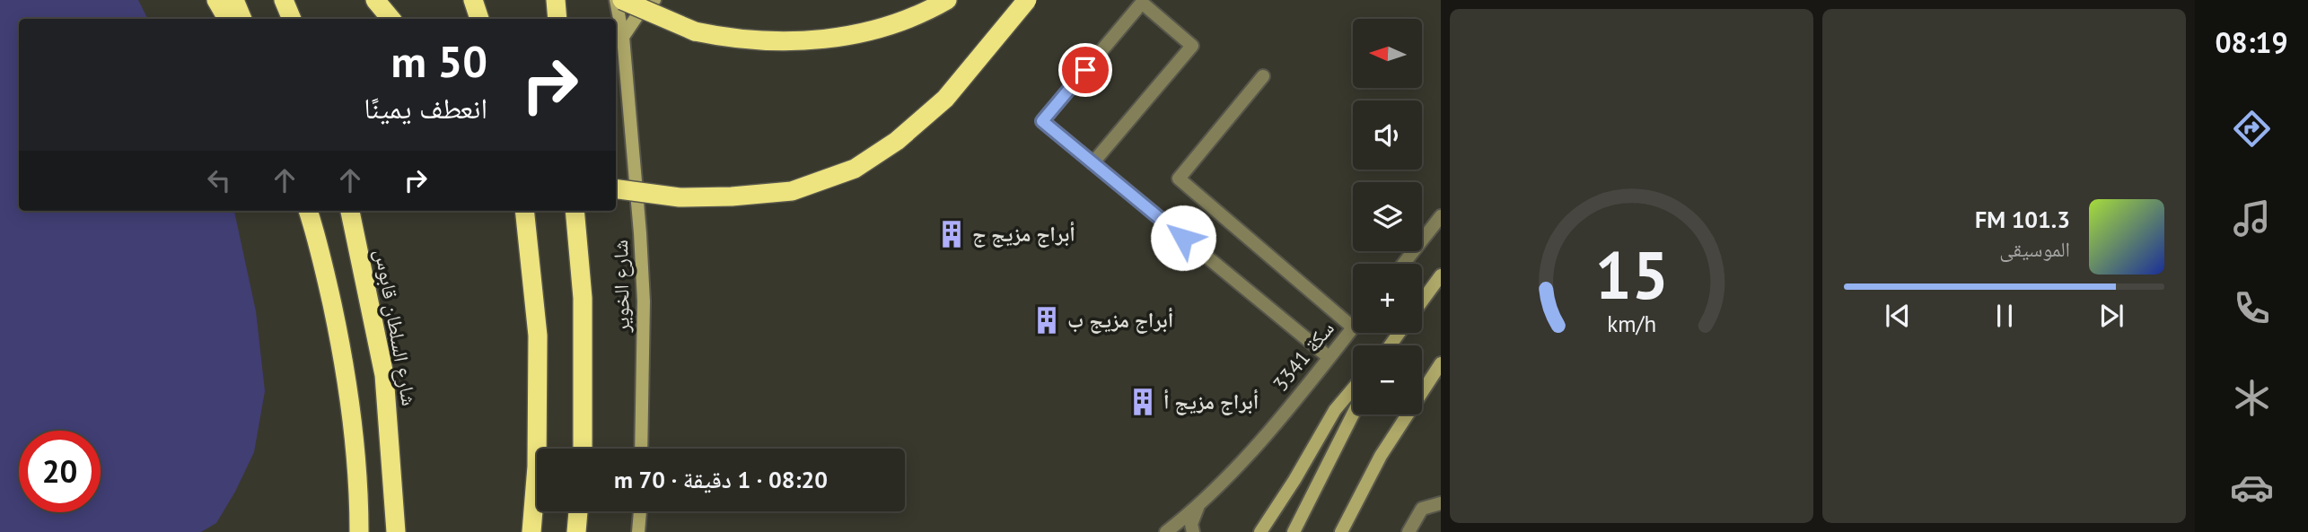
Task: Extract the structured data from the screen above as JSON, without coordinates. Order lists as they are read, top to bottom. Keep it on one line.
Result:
{"streets":{"highway":["شارع السلطان قابوس"],"main road":["شارع الخوير"],"street":["سكة 3341"]},"places":{"building":["أبراج مزيج ج","أبراج مزيج ب","أبراج مزيج أ"]},"north":"left","page":{"tabs":"08:19","map_buttons":["+","−"],"turn":["50 m","انعطف يمينًا"],"song":["101.3 FM","الموسيقى"],"limit":"20","trip":"08:20 · 1 دقيقة · 70 m","gauge":["15","km/h"]}}
